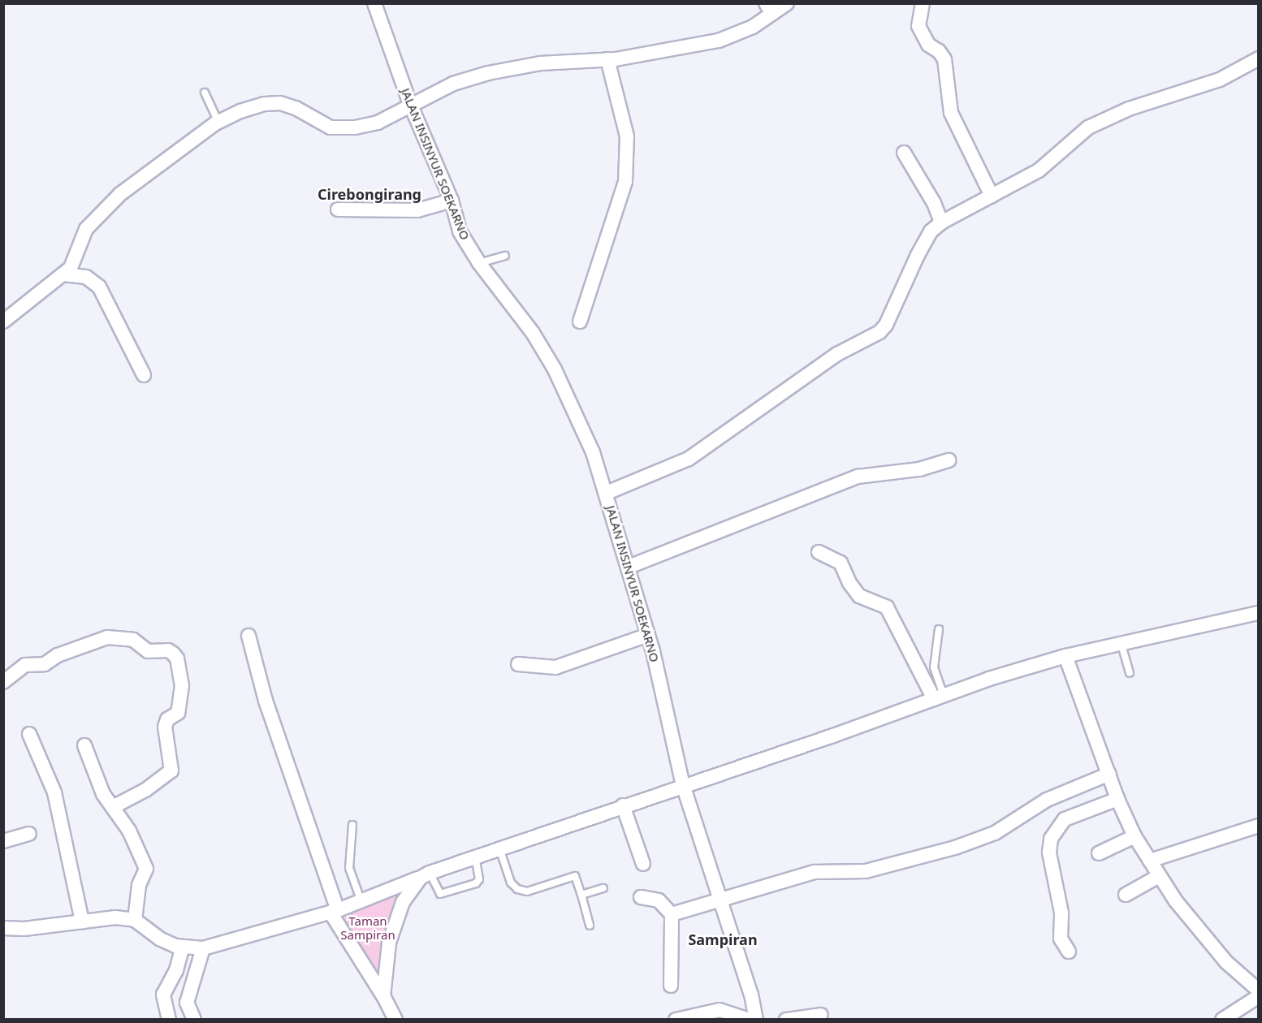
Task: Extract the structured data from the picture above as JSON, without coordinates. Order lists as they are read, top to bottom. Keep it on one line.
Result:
{"streets":{"street":["JALAN INSINYUR SOEKARNO"]},"districts":["Cirebongirang","Sampiran"],"parks":["Taman Sampiran"]}
